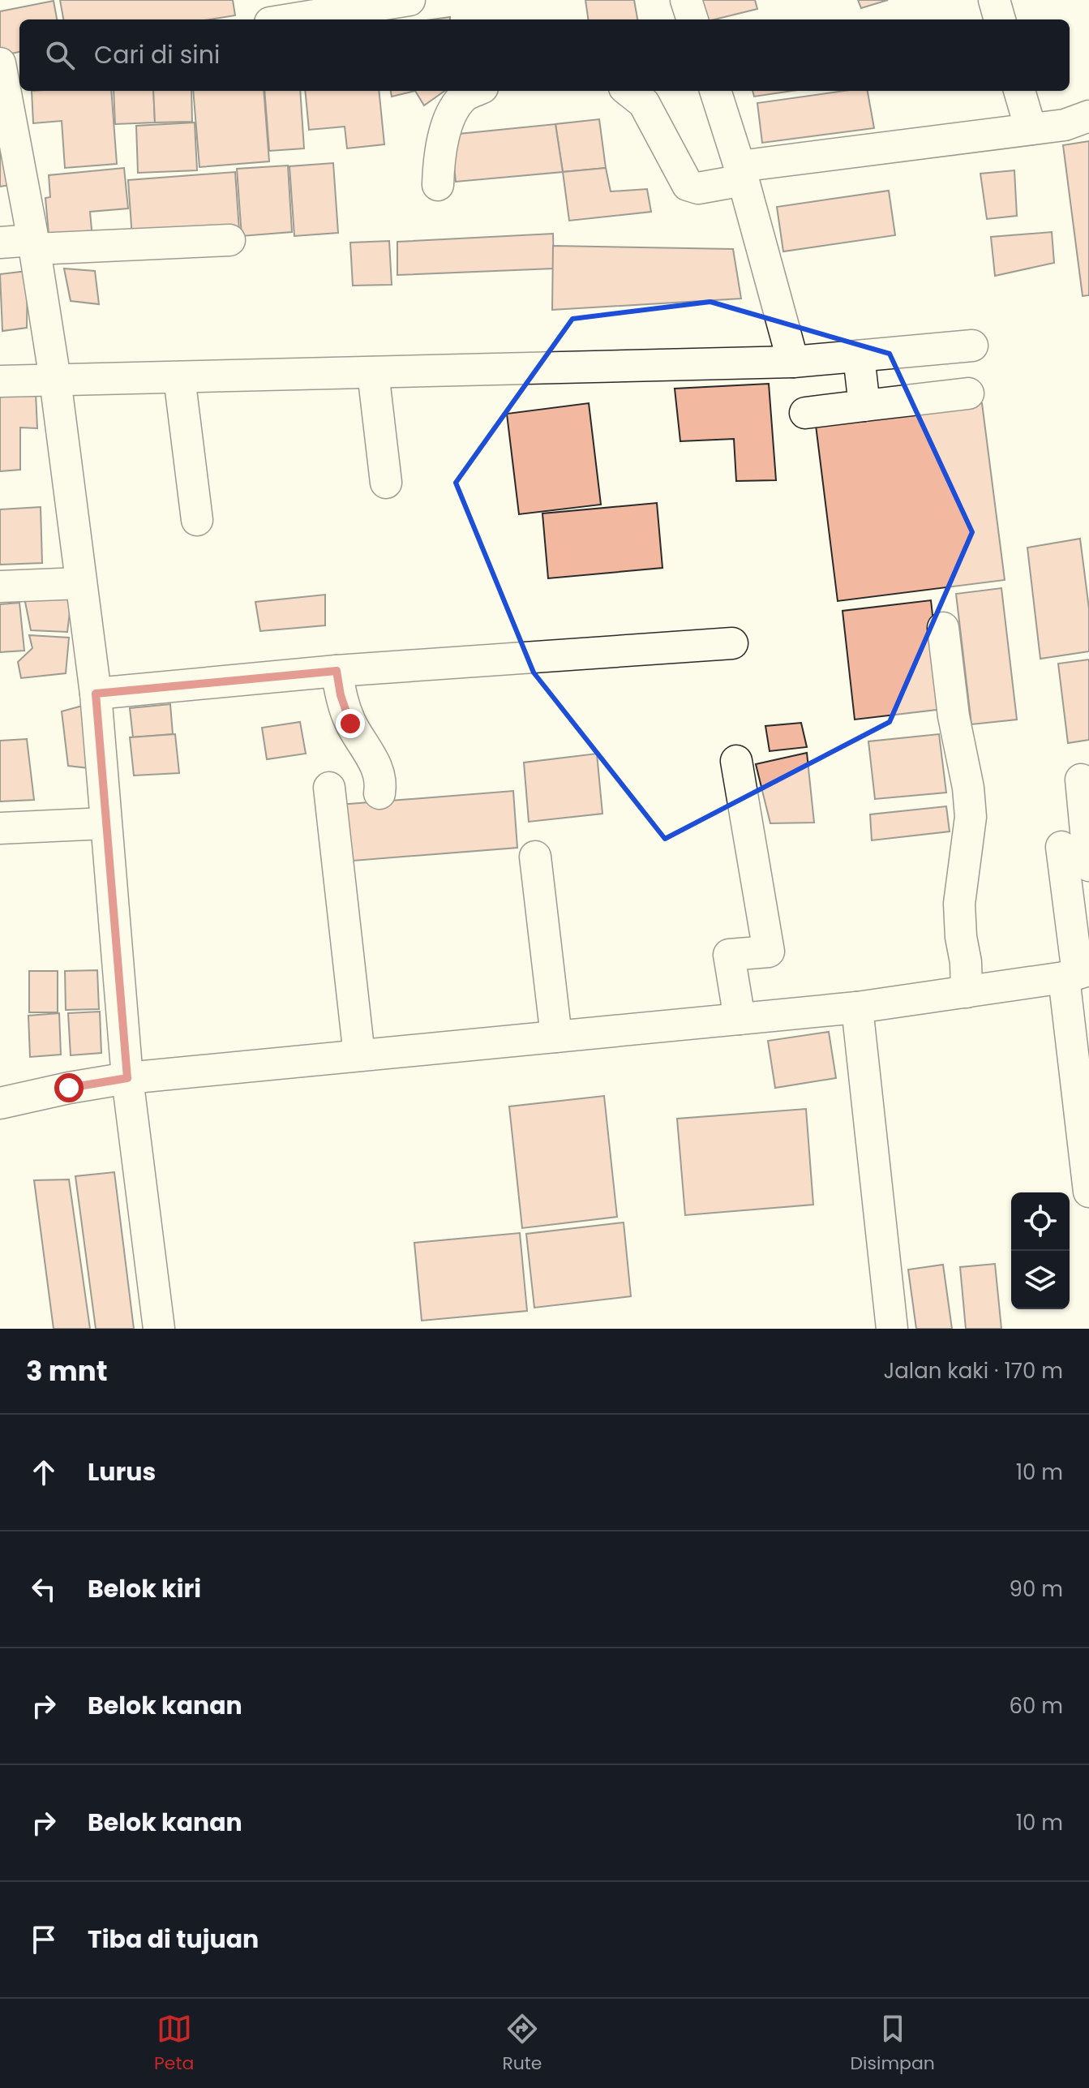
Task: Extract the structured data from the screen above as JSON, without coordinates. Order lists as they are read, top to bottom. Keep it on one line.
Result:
{"page":{"search":"Cari di sini","heading":["3 mnt","Jalan kaki · 170 m"],"list":[["Lurus","10 m"],["Belok kiri","90 m"],["Belok kanan","60 m"],["Belok kanan","10 m"],"Tiba di tujuan"],"nav":["Peta","Rute","Disimpan"]}}
